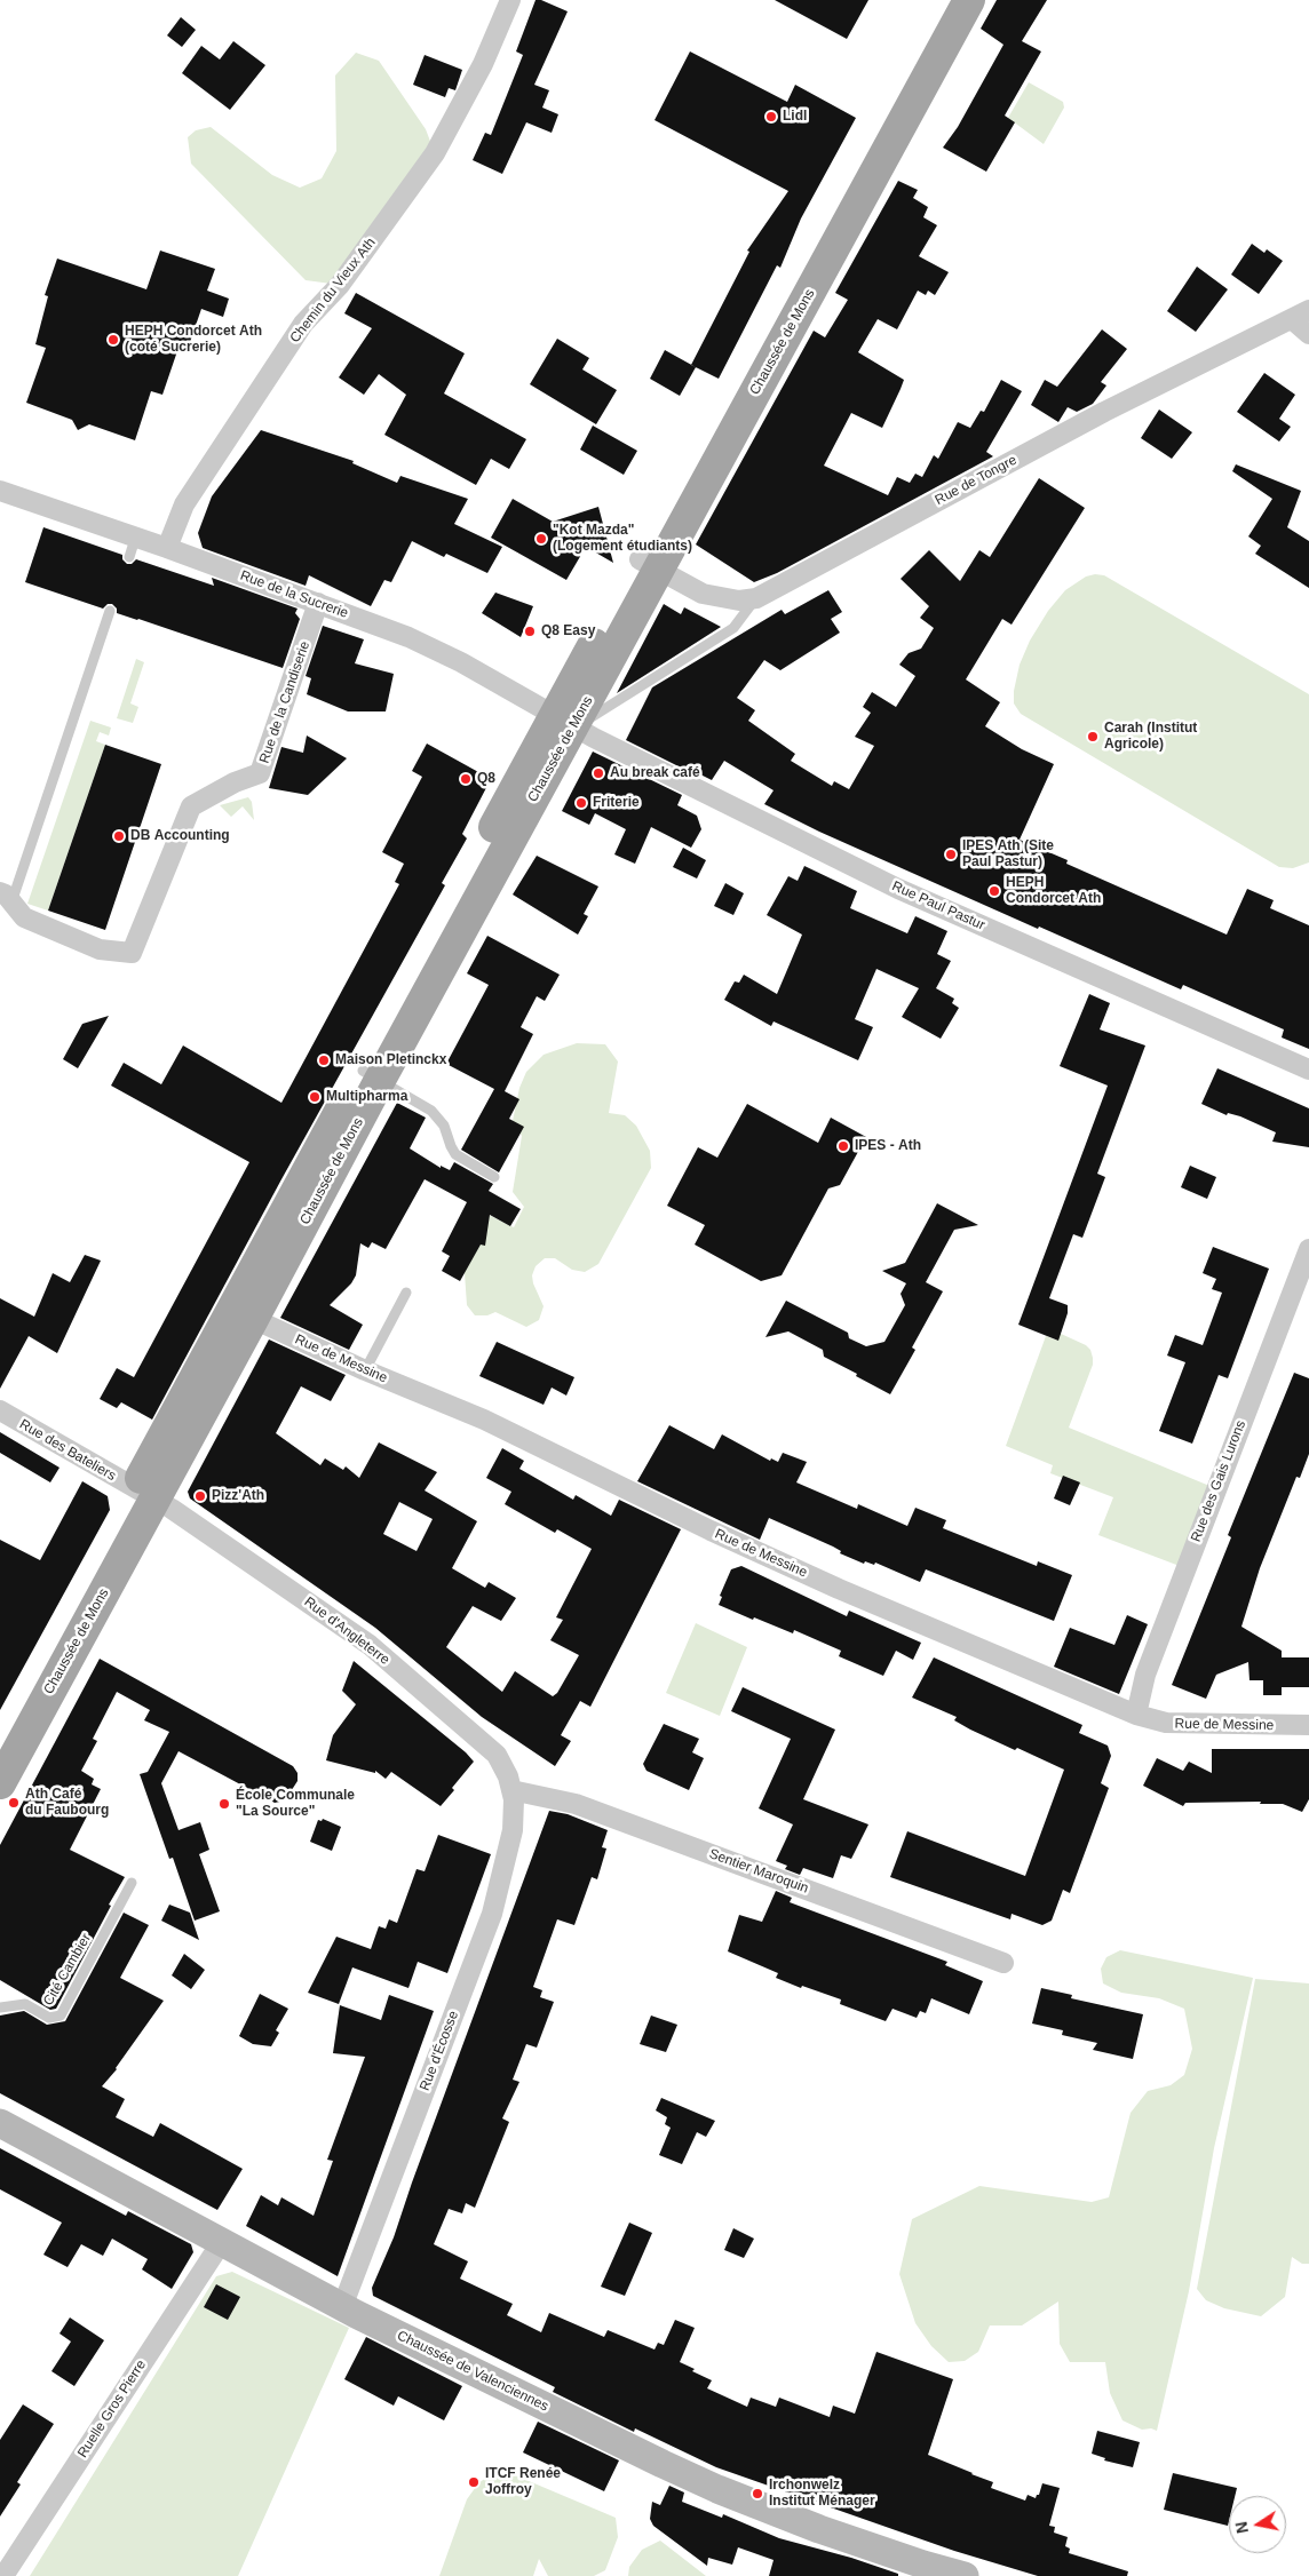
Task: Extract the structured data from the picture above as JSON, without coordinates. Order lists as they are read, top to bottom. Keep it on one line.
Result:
{"streets":{"main road":["Chaussée de Mons","Chaussée de Valenciennes"],"street":["Chemin du Vieux Ath","Rue de Tongre","Rue de la Sucrerie","Rue de la Candiserie","Rue Paul Pastur","Rue de Messine","Rue des Bateliers","Rue des Gais Lurons","Rue d'Angleterre","Sentier Maroquin","Rue d'Écosse","Ruelle Gros Pierre"],"lane":["Cité Cambier"]},"crossings":[["Chemin du Vieux Ath","Rue de la Sucrerie"],["Chaussée de Mons","Rue de Tongre"],["Chaussée de Mons","Rue de la Sucrerie"],["Chaussée de Mons","Rue Paul Pastur"],["Chaussée de Mons","Rue de Messine"],["Chaussée de Mons","Rue des Bateliers"],["Chaussée de Mons","Rue d'Angleterre"],["Rue de la Sucrerie","Rue de la Candiserie"],["Rue de la Sucrerie","Rue Paul Pastur"],["Rue de Messine","Rue des Gais Lurons"],["Rue des Bateliers","Rue d'Angleterre"],["Rue d'Angleterre","Sentier Maroquin"],["Rue d'Angleterre","Rue d'Écosse"],["Sentier Maroquin","Rue d'Écosse"],["Rue d'Écosse","Chaussée de Valenciennes"],["Chaussée de Valenciennes","Ruelle Gros Pierre"]],"places":["Lidl","HEPH Condorcet Ath (coté Sucrerie)","\"Kot Mazda\" (Logement étudiants)","Q8 Easy","Carah (Institut Agricole)","Au break café","Q8","Friterie","DB Accounting","IPES Ath (Site Paul Pastur)","HEPH Condorcet Ath","Maison Pletinckx","Multipharma","IPES - Ath","Pizz'Ath","Ath Café du Faubourg","École Communale \"La Source\"","ITCF Renée Joffroy","Irchonwelz Institut Ménager"],"north":"left"}
